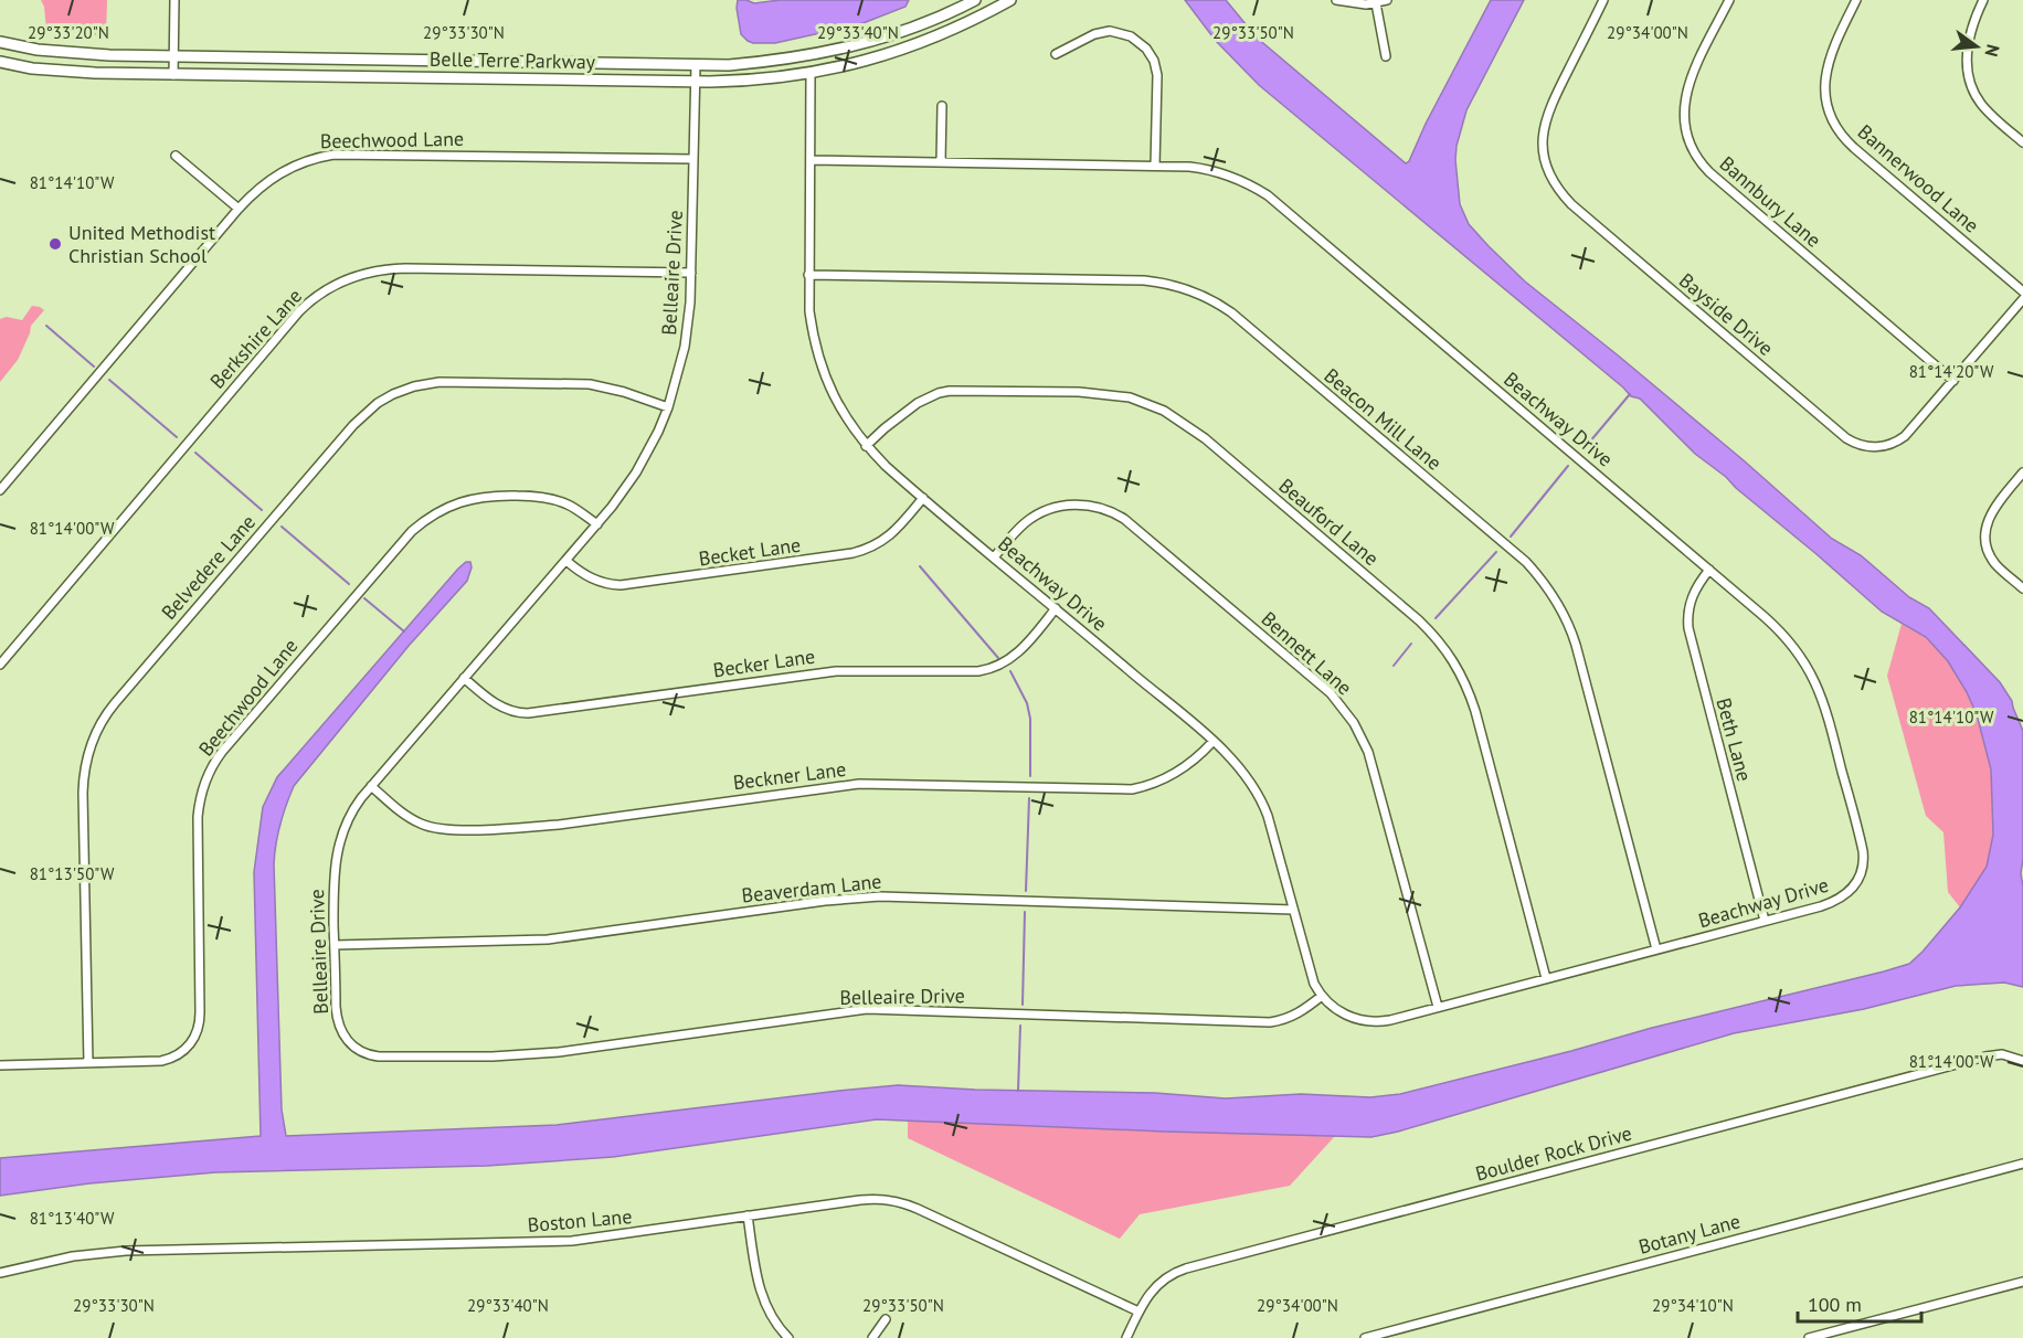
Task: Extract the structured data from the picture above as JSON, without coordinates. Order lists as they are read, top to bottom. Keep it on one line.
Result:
{"streets":{"main road":["Belle Terre Parkway"],"street":["Beechwood Lane","Bannerwood Lane","Bannbury Lane","Belleaire Drive","Bayside Drive","Berkshire Lane","Beacon Mill Lane","Beachway Drive","Beauford Lane","Becket Lane","Belvedere Lane","Bennett Lane","Becker Lane","Beth Lane","Beckner Lane","Beaverdam Lane","Boulder Rock Drive","Boston Lane","Botany Lane"]},"crossings":[["Belle Terre Parkway","Belleaire Drive"],["Belle Terre Parkway","Beachway Drive"],["Beechwood Lane","Belleaire Drive"],["Beechwood Lane","Belvedere Lane"],["Bannbury Lane","Bayside Drive"],["Belleaire Drive","Berkshire Lane"],["Belleaire Drive","Beachway Drive"],["Belleaire Drive","Becket Lane"],["Belleaire Drive","Belvedere Lane"],["Belleaire Drive","Becker Lane"],["Belleaire Drive","Beckner Lane"],["Belleaire Drive","Beaverdam Lane"],["Beacon Mill Lane","Beachway Drive"],["Beachway Drive","Beauford Lane"],["Beachway Drive","Becket Lane"],["Beachway Drive","Bennett Lane"],["Beachway Drive","Becker Lane"],["Beachway Drive","Beth Lane"],["Beachway Drive","Beckner Lane"],["Beachway Drive","Beaverdam Lane"],["Boulder Rock Drive","Boston Lane"]],"places":["United Methodist Christian School"],"scale_bar":"100 m","north":"right","coordinates":["29°33'20\"N","29°33'30\"N","29°33'40\"N","29°33'50\"N","29°34'00\"N","81°14'10\"W","81°14'20\"W","81°14'00\"W","81°13'50\"W","81°13'40\"W","29°34'10\"N"]}
